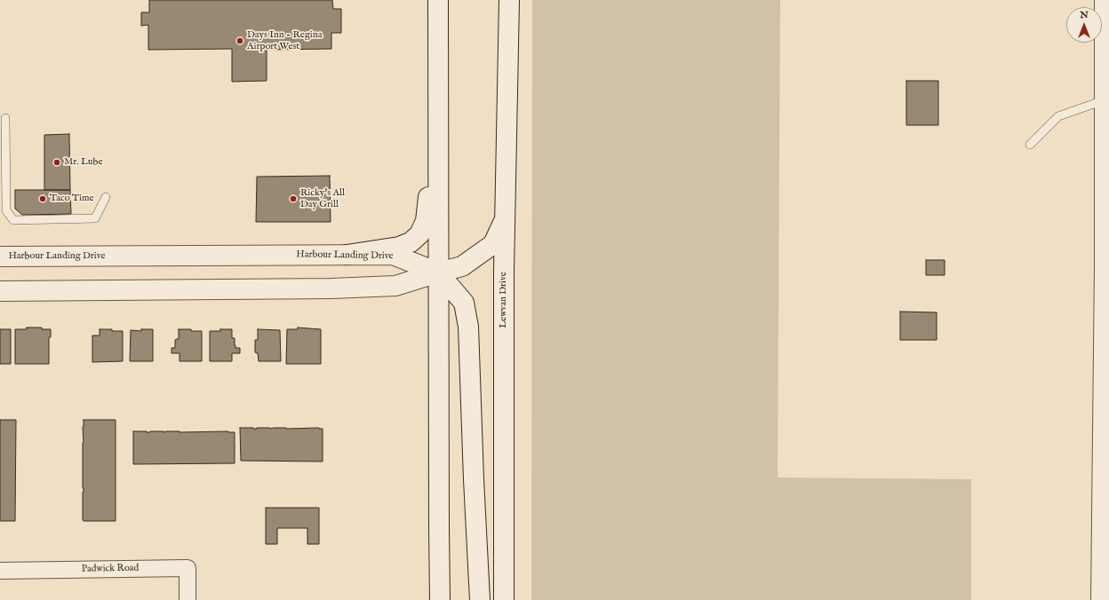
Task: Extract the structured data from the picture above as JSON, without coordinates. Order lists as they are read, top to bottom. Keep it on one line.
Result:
{"streets":{"main road":["Harbour Landing Drive","Lewvan Drive"],"street":["Padwick Road"]},"places":["Days Inn - Regina Airport West","Mr. Lube","Taco Time","Ricky's All Day Grill"],"north":"top"}
